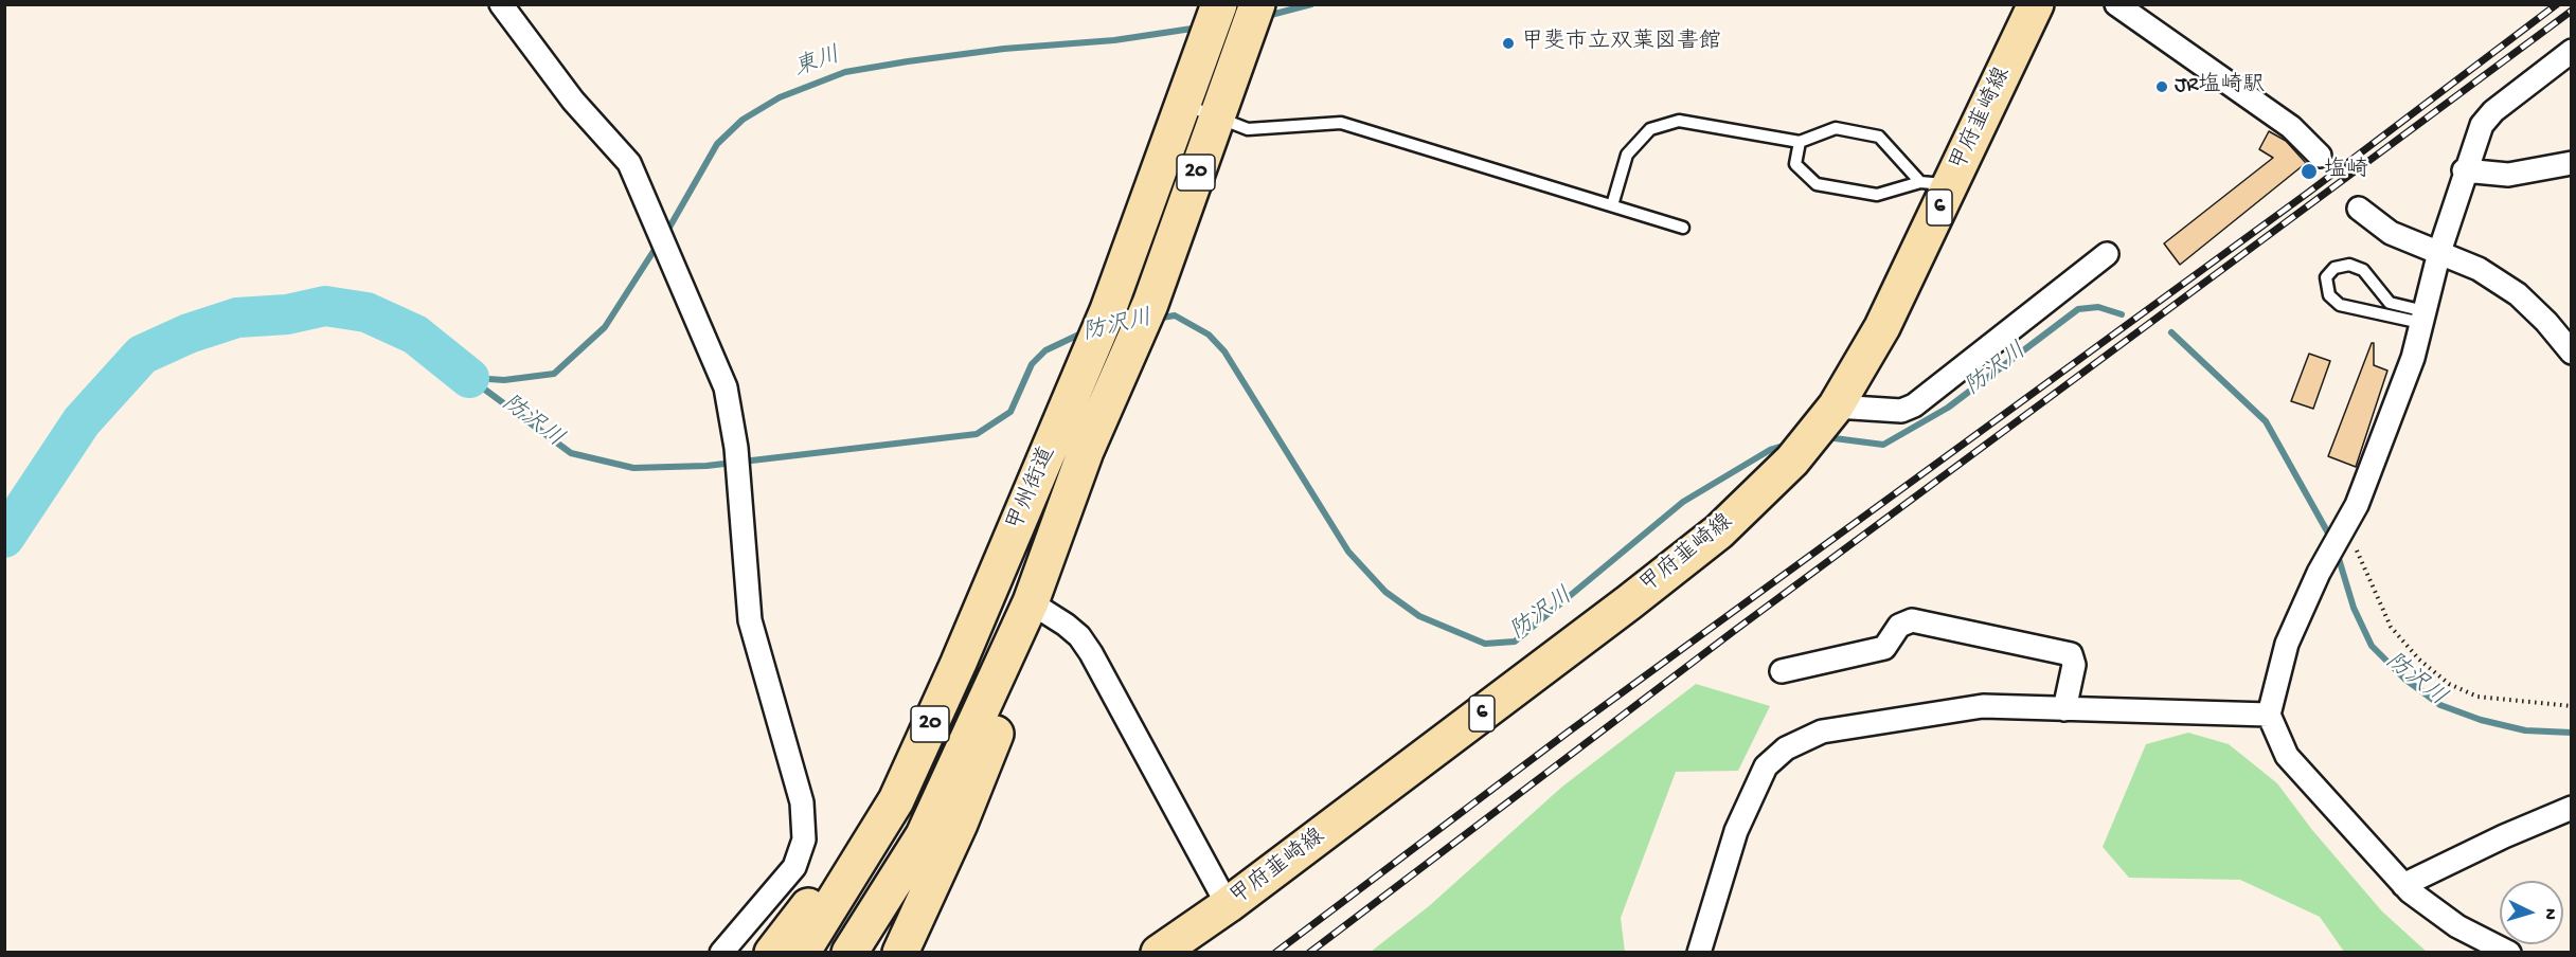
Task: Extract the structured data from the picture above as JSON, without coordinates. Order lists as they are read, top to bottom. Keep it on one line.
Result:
{"streets":{"main road":["甲府韮崎線","20","6","甲州街道"]},"water":["東川","防沢川"],"places":["甲斐市立双葉図書館","JR塩崎駅","塩崎"],"north":"right"}
